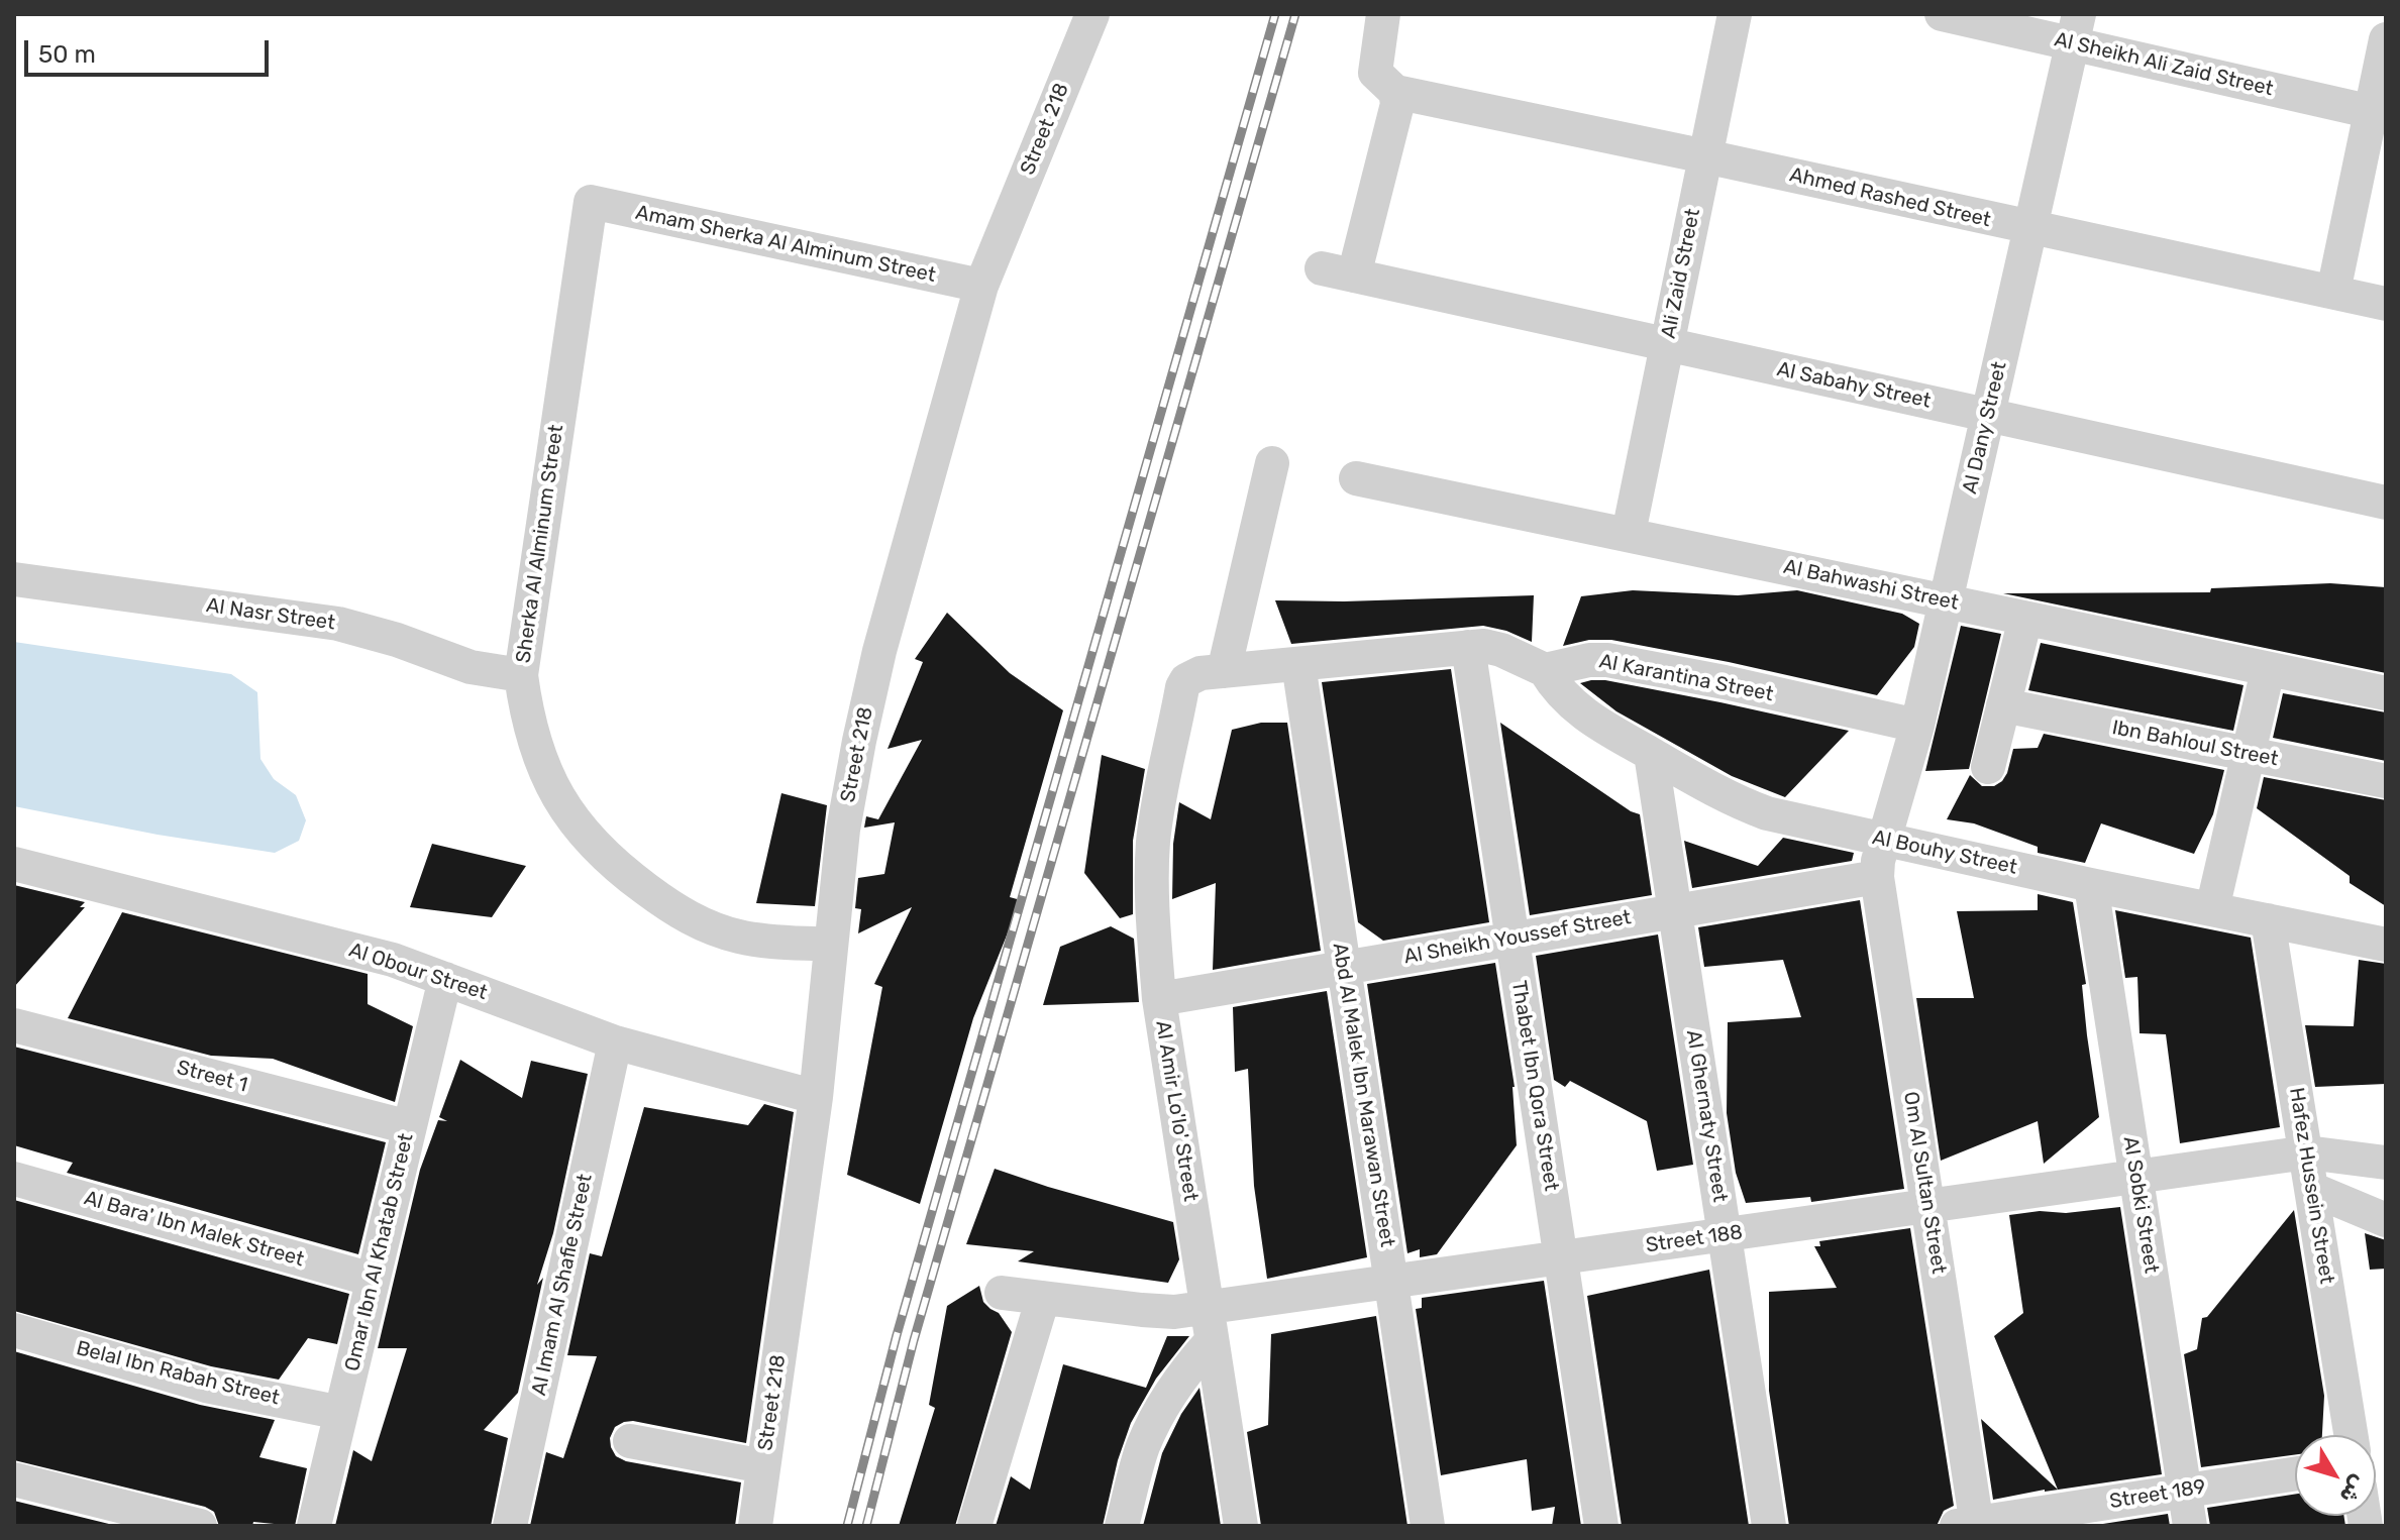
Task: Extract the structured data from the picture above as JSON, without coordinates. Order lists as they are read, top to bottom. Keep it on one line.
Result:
{"streets":{"street":["Al Sheikh Ali Zaid Street","Street 218","Ahmed Rashed Street","Amam Sherka Al Alminum Street","Ali Zaid Street","Al Sabahy Street","Al Dany Street","Sherka Al Alminum Street","Al Bahwashi Street","Al Nasr Street","Al Karantina Street","Ibn Bahloul Street","Al Bouhy Street","Al Sheikh Youssef Street","Al Obour Street","Street 1","Thabet Ibn Qora Street","Abd Al Malek Ibn Marawan Street","Al Amir Lo'lo' Street","Al Ghernaty Street","Om Al Sultan Street","Hafez Hussein Street","Al Sobki Street","Al Bara' Ibn Malek Street","Street 188","Omar Ibn Al Khatab Street","Al Imam Al Shafie Street","Belal Ibn Rabah Street","Street 189"]},"crossings":[["Al Sheikh Ali Zaid Street","Al Dany Street"],["Street 218","Amam Sherka Al Alminum Street"],["Street 218","Sherka Al Alminum Street"],["Street 218","Al Obour Street"],["Ahmed Rashed Street","Ali Zaid Street"],["Ahmed Rashed Street","Al Sabahy Street"],["Ahmed Rashed Street","Al Dany Street"],["Amam Sherka Al Alminum Street","Sherka Al Alminum Street"],["Ali Zaid Street","Al Sabahy Street"],["Ali Zaid Street","Al Bahwashi Street"],["Al Sabahy Street","Al Dany Street"],["Al Dany Street","Al Bahwashi Street"],["Al Dany Street","Al Karantina Street"],["Al Dany Street","Al Bouhy Street"],["Al Dany Street","Om Al Sultan Street"],["Sherka Al Alminum Street","Al Nasr Street"],["Al Karantina Street","Al Bouhy Street"],["Al Bouhy Street","Al Ghernaty Street"],["Al Bouhy Street","Om Al Sultan Street"],["Al Bouhy Street","Hafez Hussein Street"],["Al Bouhy Street","Al Sobki Street"],["Al Sheikh Youssef Street","Thabet Ibn Qora Street"],["Al Sheikh Youssef Street","Abd Al Malek Ibn Marawan Street"],["Al Sheikh Youssef Street","Al Amir Lo'lo' Street"],["Al Sheikh Youssef Street","Al Ghernaty Street"],["Al Sheikh Youssef Street","Om Al Sultan Street"],["Al Obour Street","Omar Ibn Al Khatab Street"],["Al Obour Street","Al Imam Al Shafie Street"],["Street 1","Omar Ibn Al Khatab Street"],["Thabet Ibn Qora Street","Street 188"],["Abd Al Malek Ibn Marawan Street","Street 188"],["Al Amir Lo'lo' Street","Street 188"],["Al Ghernaty Street","Street 188"],["Om Al Sultan Street","Street 188"],["Om Al Sultan Street","Street 189"],["Hafez Hussein Street","Street 188"],["Al Sobki Street","Street 188"],["Al Sobki Street","Street 189"],["Al Bara' Ibn Malek Street","Omar Ibn Al Khatab Street"],["Omar Ibn Al Khatab Street","Belal Ibn Rabah Street"]],"scale_bar":"50 m","north":"bottom right"}
